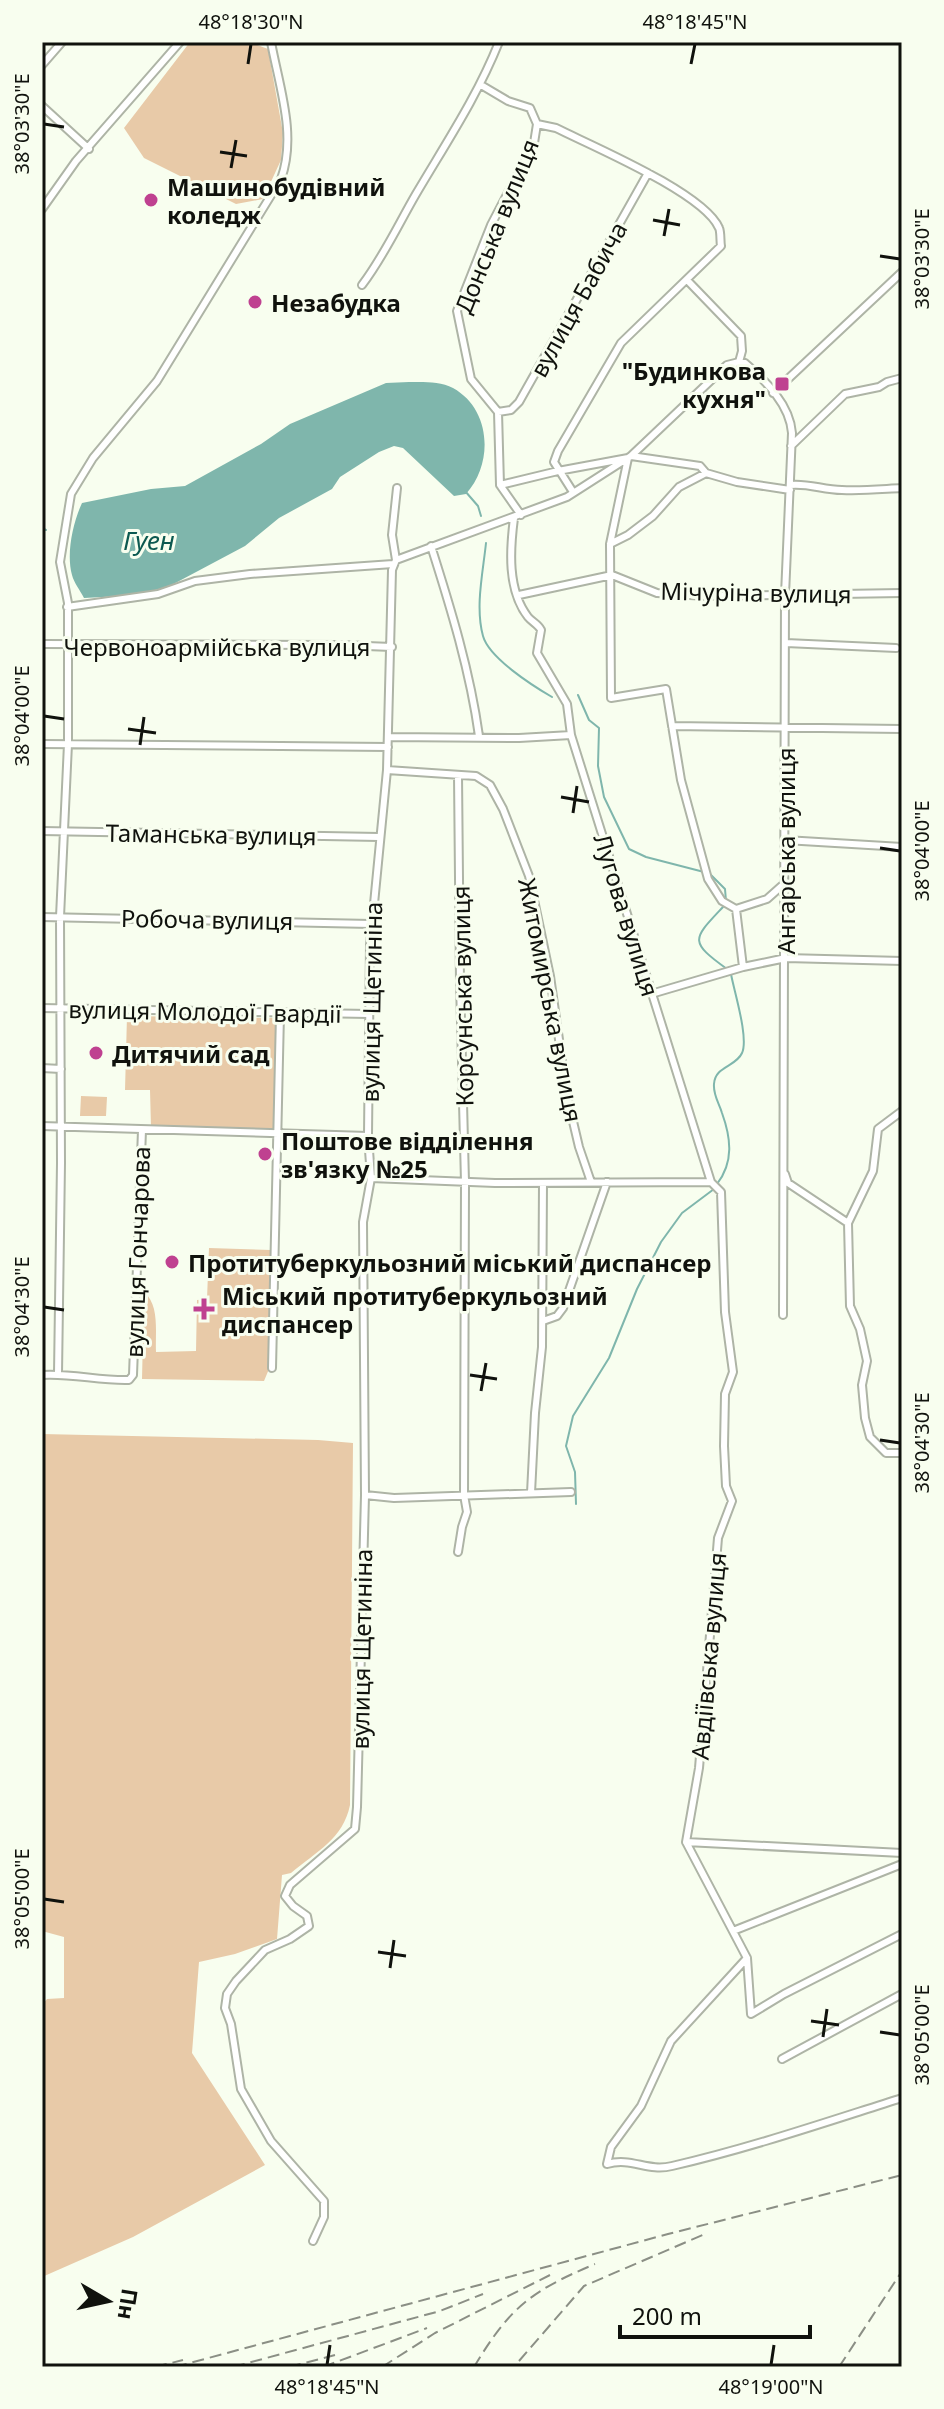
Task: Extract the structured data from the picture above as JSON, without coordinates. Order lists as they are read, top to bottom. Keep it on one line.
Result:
{"streets":{"street":["Донська вулиця","вулиця Бабича","Мічуріна вулиця","Червоноармійська вулиця","Таманська вулиця","Ангарська вулиця","Лугова вулиця","Робоча вулиця","Корсунська вулиця","Житомирська вулиця","вулиця Щетиніна","вулиця Молодої Гвардії","вулиця Гончарова","Авдіївська вулиця"]},"crossings":[["Донська вулиця","вулиця Бабича"],["Мічуріна вулиця","Ангарська вулиця"],["Червоноармійська вулиця","вулиця Щетиніна"],["Таманська вулиця","вулиця Щетиніна"],["Лугова вулиця","Авдіївська вулиця"],["Робоча вулиця","вулиця Щетиніна"],["Корсунська вулиця","Житомирська вулиця"],["Житомирська вулиця","вулиця Щетиніна"],["вулиця Щетиніна","вулиця Молодої Гвардії"]],"water":["Гуен"],"places":{"other":["Машинобудівний коледж","Незабудка","Дитячий сад","Поштове відділення зв'язку №25","Протитуберкульозний міський диспансер"],"transit":["\"Будинкова кухня\""],"health":["Міський протитуберкульозний диспансер"]},"scale_bar":"200 m","north":"right","coordinates":["48°18'30\"N","48°18'45\"N","38°03'30\"E","38°04'00\"E","38°04'30\"E","38°05'00\"E","48°19'00\"N"]}
